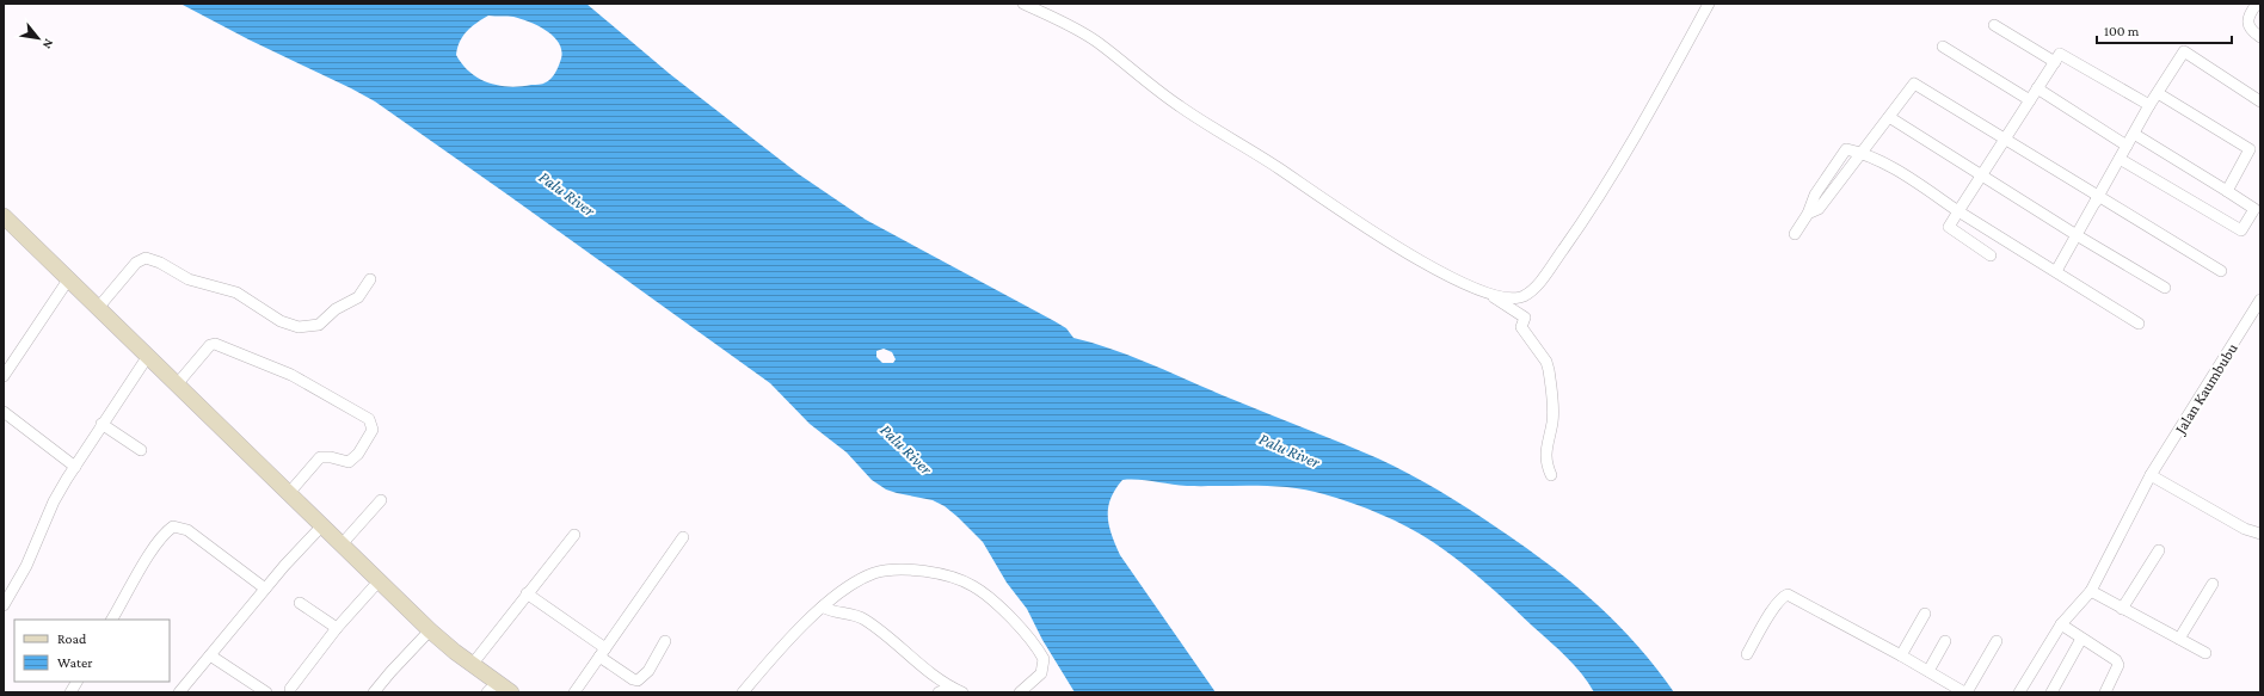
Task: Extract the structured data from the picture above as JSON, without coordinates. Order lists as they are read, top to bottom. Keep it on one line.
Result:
{"streets":{"street":["Jalan Kaumbubu"]},"water":["Palu River"],"legend":["Road","Water"],"scale_bar":"100 m","north":"bottom right"}
